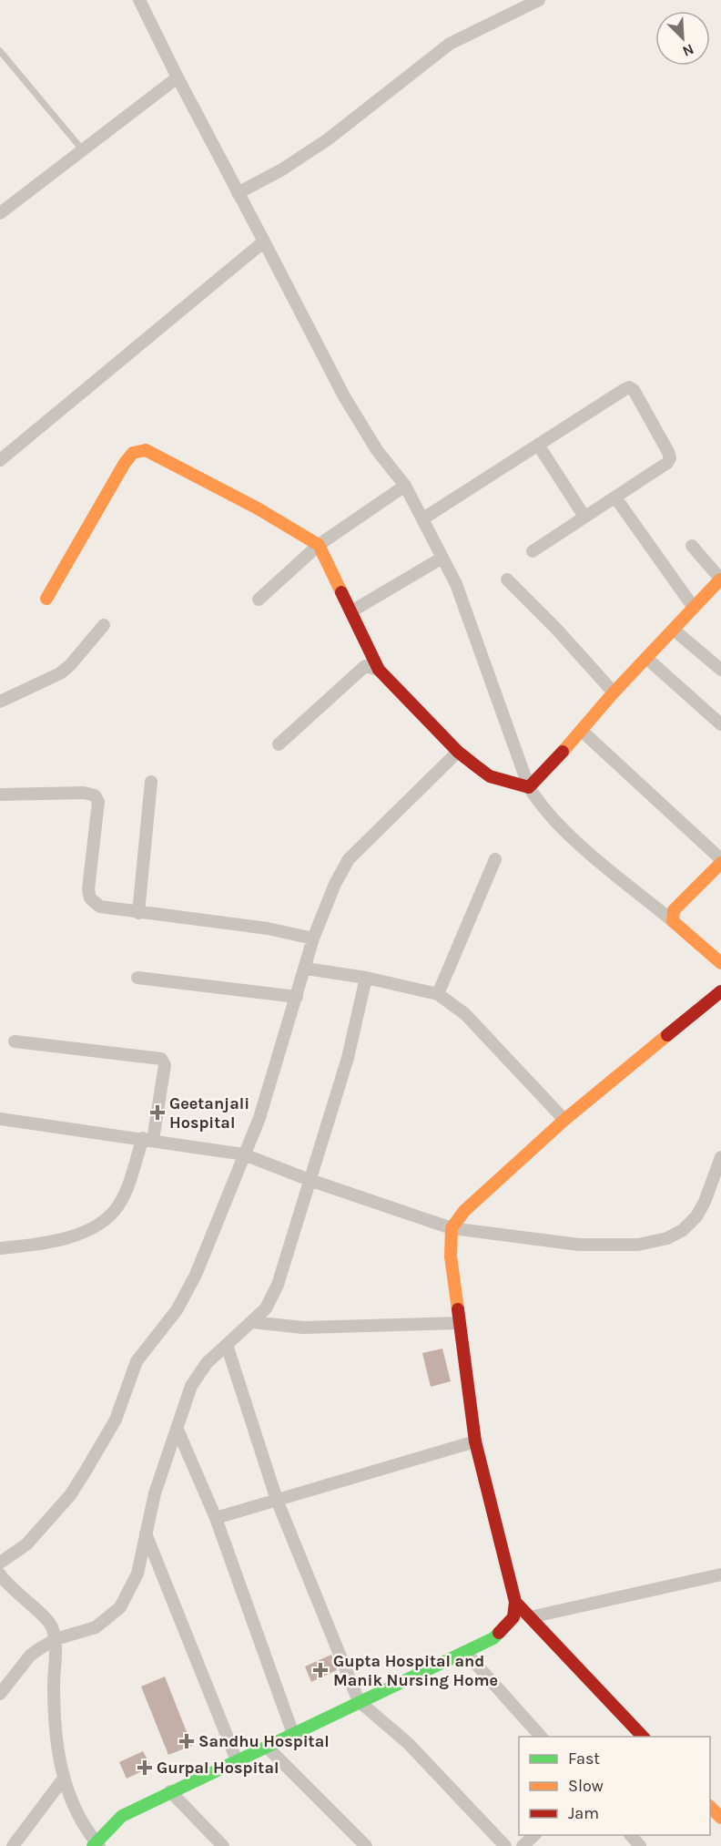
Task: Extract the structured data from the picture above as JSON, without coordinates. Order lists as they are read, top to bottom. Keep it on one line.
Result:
{"places":{"health":["Geetanjali Hospital","Gupta Hospital and Manik Nursing Home","Sandhu Hospital","Gurpal Hospital"]},"legend":["Fast","Slow","Jam"],"north":"bottom right"}
